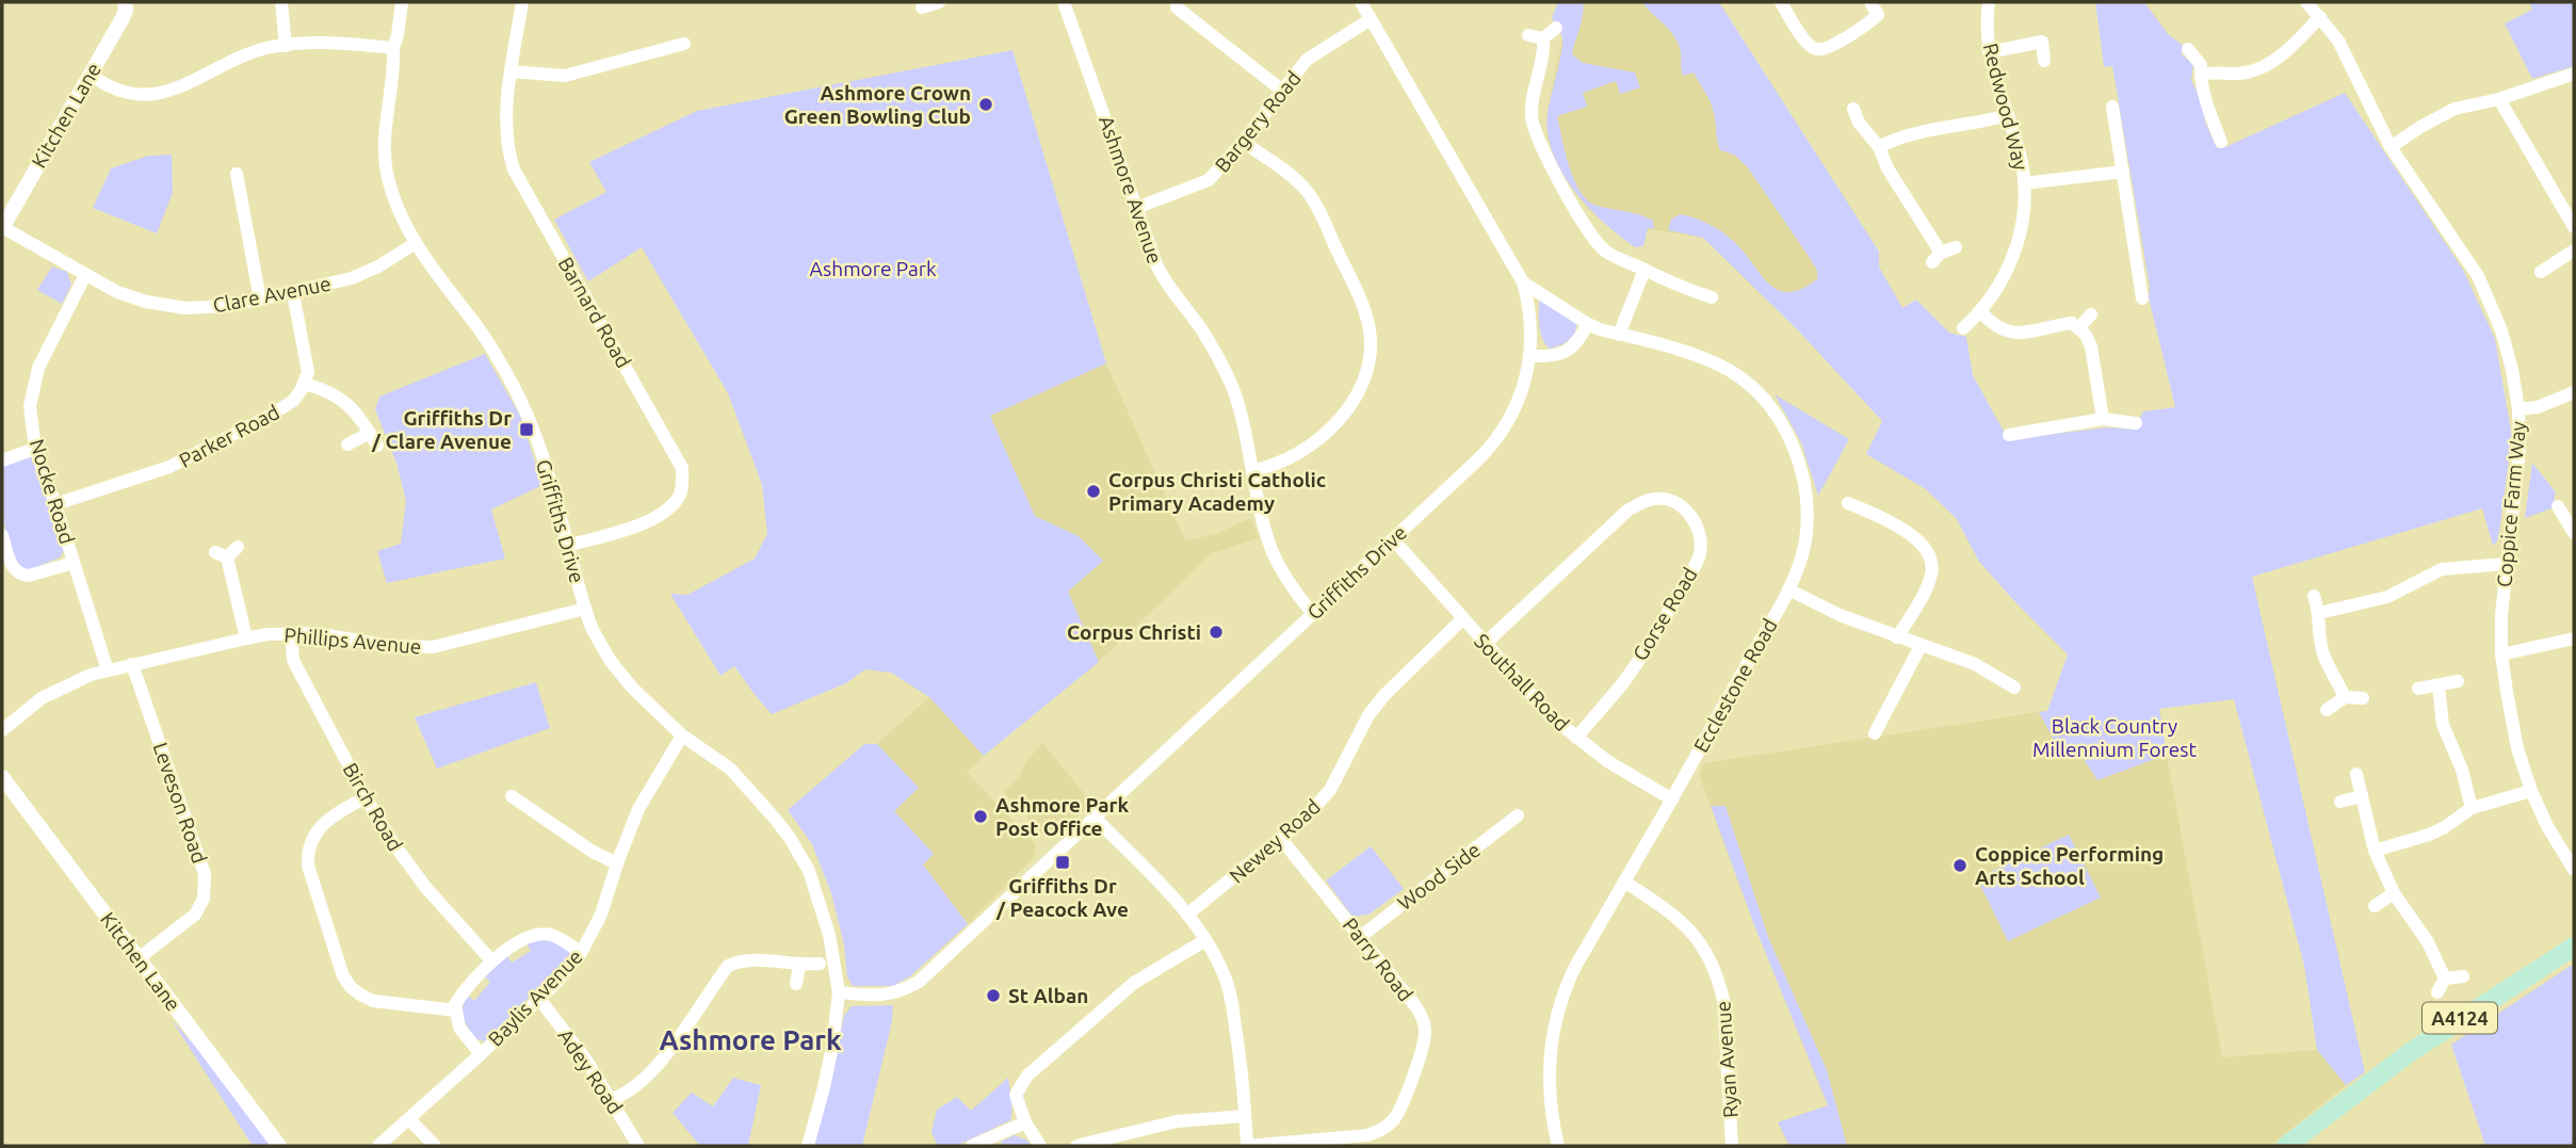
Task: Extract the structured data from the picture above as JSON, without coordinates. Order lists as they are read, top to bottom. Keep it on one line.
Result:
{"streets":{"main road":["A4124"],"street":["Redwood Way","Kitchen Lane","Bargery Road","Ashmore Avenue","Clare Avenue","Barnard Road","Parker Road","Nocke Road","Coppice Farm Way","Griffiths Drive","Gorse Road","Phillips Avenue","Southall Road","Ecclestone Road","Leveson Road","Birch Road","Newey Road","Wood Side","Parry Road","Baylis Avenue","Ryan Avenue","Adey Road"]},"crossings":[["Kitchen Lane","Clare Avenue"],["Kitchen Lane","Leveson Road"],["Bargery Road","Ashmore Avenue"],["Bargery Road","Griffiths Drive"],["Ashmore Avenue","Griffiths Drive"],["Clare Avenue","Nocke Road"],["Clare Avenue","Griffiths Drive"],["Barnard Road","Griffiths Drive"],["Parker Road","Nocke Road"],["Nocke Road","Phillips Avenue"],["Griffiths Drive","Phillips Avenue"],["Griffiths Drive","Southall Road"],["Griffiths Drive","Ecclestone Road"],["Griffiths Drive","Baylis Avenue"],["Gorse Road","Southall Road"],["Phillips Avenue","Leveson Road"],["Phillips Avenue","Birch Road"],["Southall Road","Ecclestone Road"],["Southall Road","Newey Road"],["Ecclestone Road","Ryan Avenue"],["Newey Road","Parry Road"],["Wood Side","Parry Road"],["Baylis Avenue","Adey Road"]],"districts":["Ashmore Park"],"parks":["Ashmore Park","Black Country Millennium Forest"],"places":{"other":["Ashmore Crown Green Bowling Club","Corpus Christi Catholic Primary Academy","Corpus Christi","Ashmore Park Post Office","Coppice Performing Arts School","St Alban"],"transit":["Griffiths Dr / Clare Avenue","Griffiths Dr / Peacock Ave"]}}
